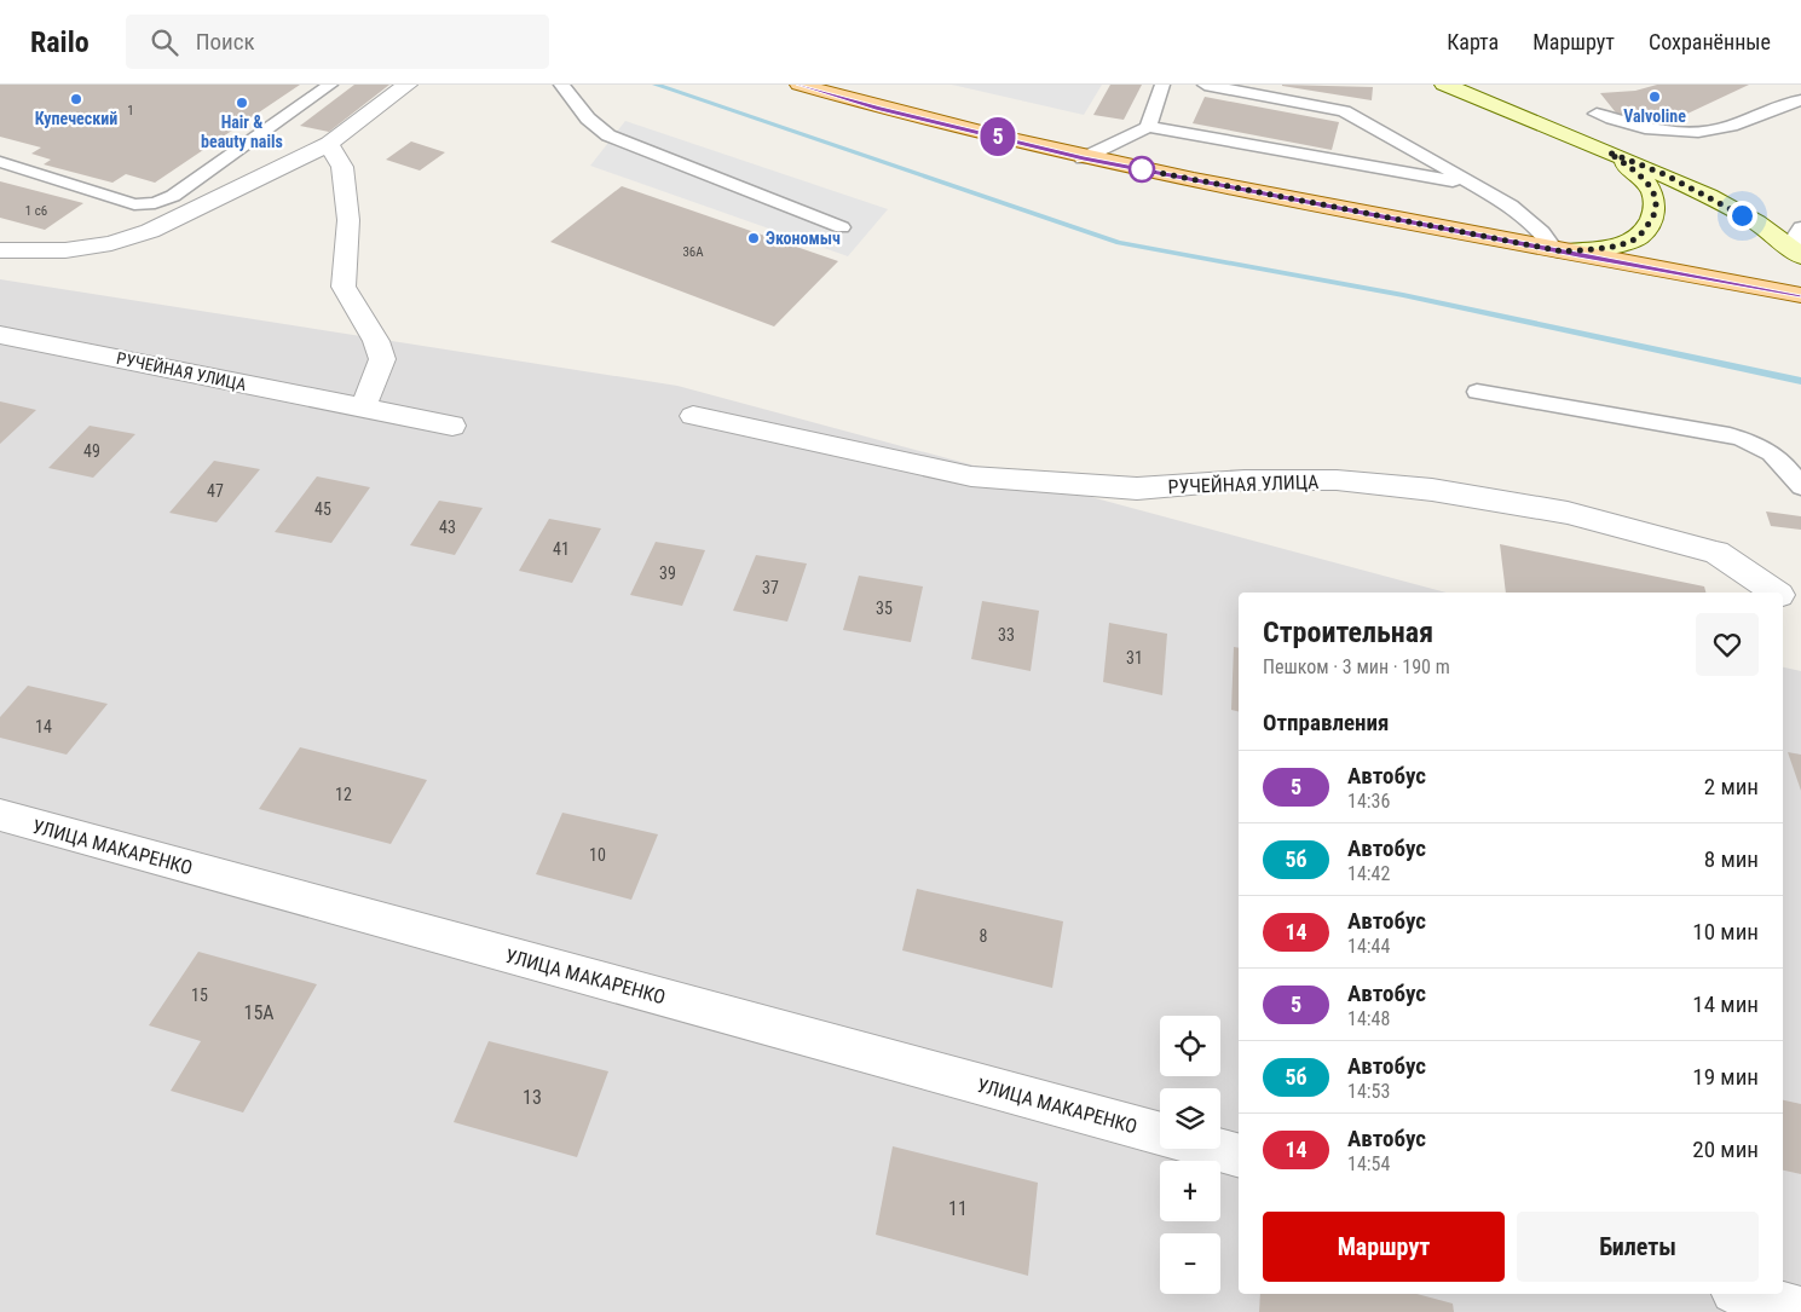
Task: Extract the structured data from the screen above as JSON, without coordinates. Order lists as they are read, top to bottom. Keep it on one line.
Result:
{"streets":{"street":["РУЧЕЙНАЯ УЛИЦА","УЛИЦА МАКАРЕНКО"]},"places":["Valvoline","Купеческий","Hair & beauty nails","Экономыч"],"lines":["bus line 5"],"house_numbers":["1","1 с6","36А","49","47","45","43","41","39","37","35","33","31","14","12","10","8","15","15А","13","11"],"page":{"header":"Railo","search":"Поиск","nav":["Карта","Маршрут","Сохранённые"],"on_map":"5","heading":[["Строительная","Пешком · 3 мин · 190 m"],"Отправления"],"list":[{"mark":"5","name":"Автобус","note":"14:36","value":"2 мин"},{"mark":"5б","name":"Автобус","note":"14:42","value":"8 мин"},{"mark":"14","name":"Автобус","note":"14:44","value":"10 мин"},{"mark":"5","name":"Автобус","note":"14:48","value":"14 мин"},{"mark":"5б","name":"Автобус","note":"14:53","value":"19 мин"},{"mark":"14","name":"Автобус","note":"14:54","value":"20 мин"}],"map_buttons":["+","−"],"buttons":["Маршрут","Билеты"]}}
